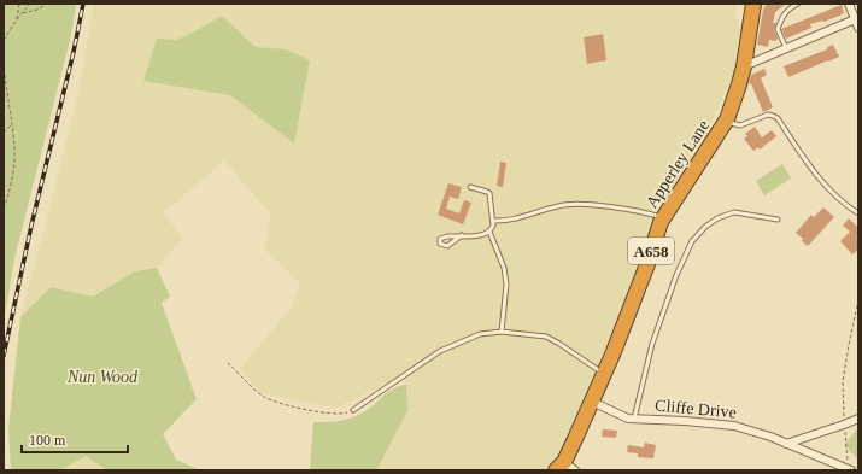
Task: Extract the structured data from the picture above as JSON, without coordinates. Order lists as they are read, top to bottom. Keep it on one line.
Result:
{"streets":{"highway":["Apperley Lane","A658"],"street":["Cliffe Drive"]},"crossings":[["Apperley Lane","Cliffe Drive"]],"parks":["Nun Wood"],"scale_bar":"100 m"}
